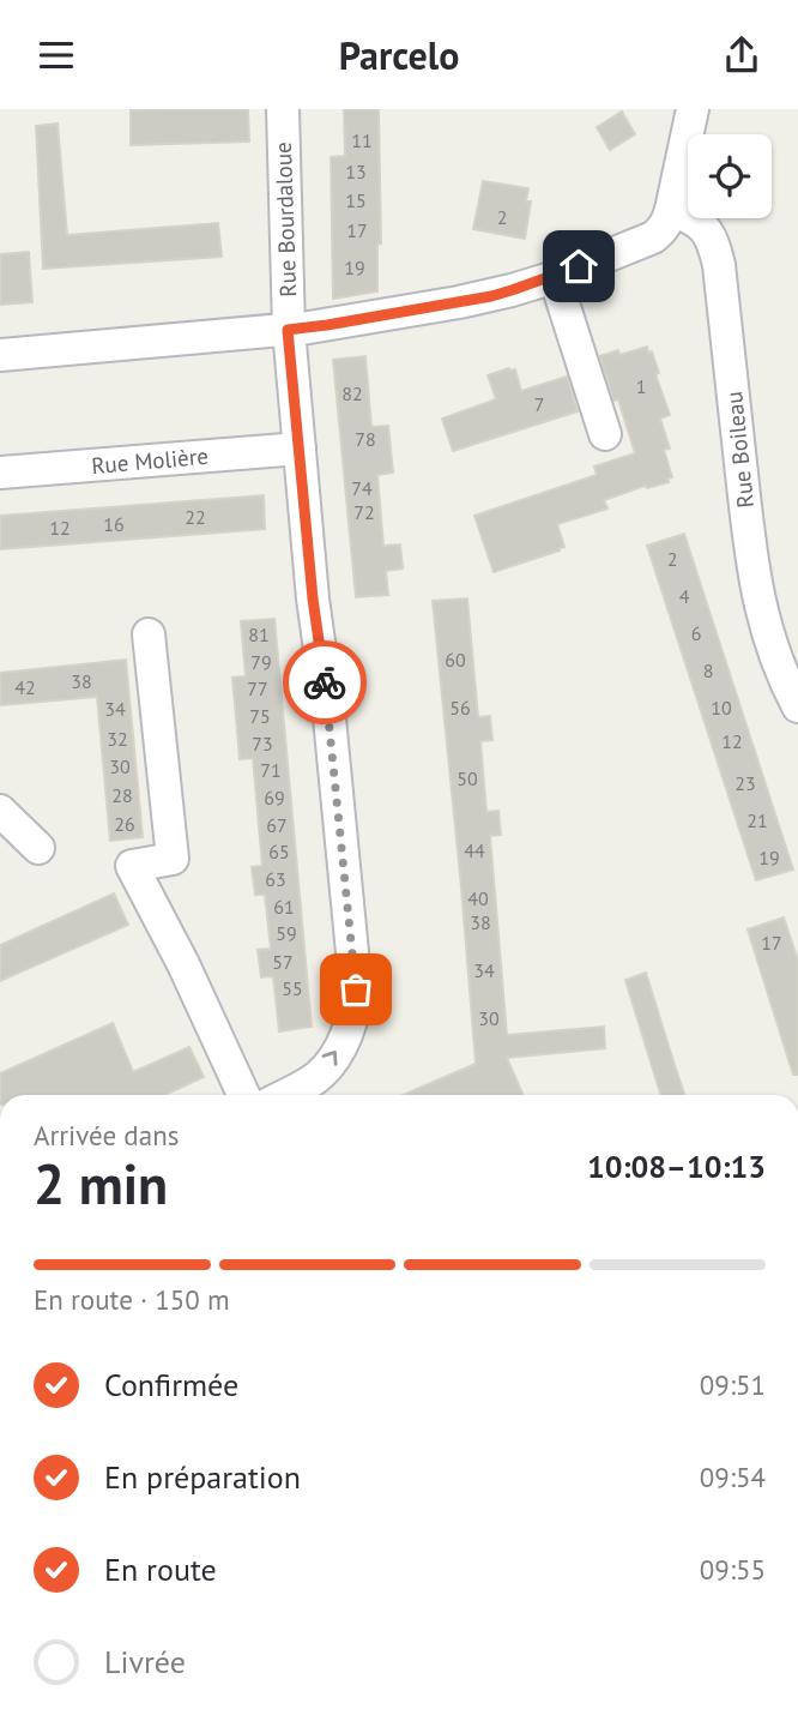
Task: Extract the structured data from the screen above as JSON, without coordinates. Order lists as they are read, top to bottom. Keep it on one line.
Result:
{"streets":{"street":["Rue Bourdaloue","Rue Boileau","Rue Molière"]},"crossings":[["Rue Bourdaloue","Rue Molière"]],"one_way":["Rue Bourdaloue"],"house_numbers":["11","13","15","2","17","19","1","82","7","78","74","72","22","16","12","2","4","6","81","60","79","8","38","42","77","56","10","34","75","32","12","73","30","71","50","23","28","69","21","26","67","44","65","19","63","40","61","38","59","17","57","34","55","30"],"page":{"header":"Parcelo","heading":["2 min","Arrivée dans","10:08–10:13"],"bar":"En route · 150 m","list":[["Confirmée","09:51"],["En préparation","09:54"],["En route","09:55"],"Livrée"]}}
